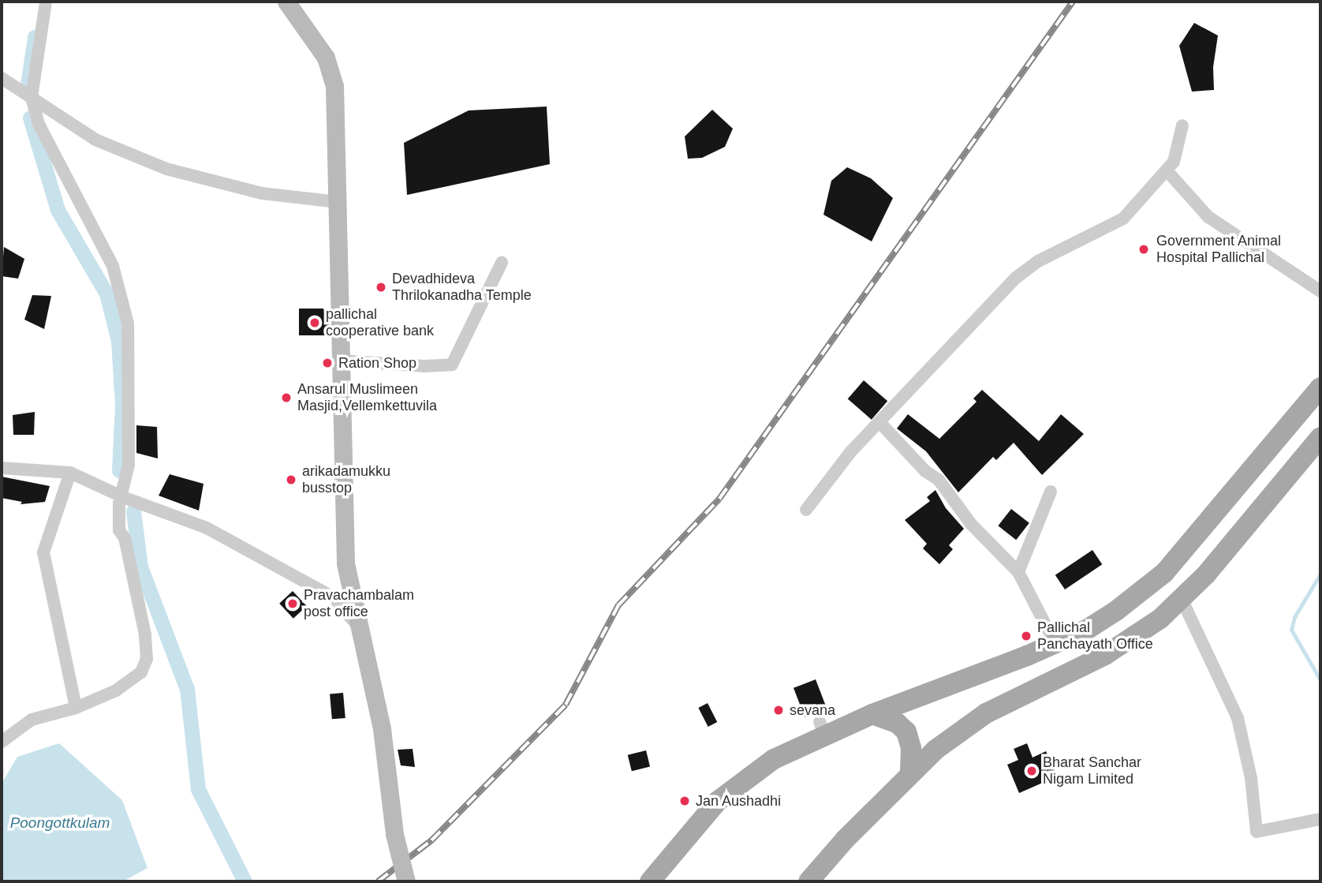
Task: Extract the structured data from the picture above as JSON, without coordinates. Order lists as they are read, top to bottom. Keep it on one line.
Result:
{"water":["Poongottkulam"],"places":["Government Animal Hospital Pallichal","Devadhideva Thrilokanadha Temple","pallichal cooperative bank","Ration Shop","Ansarul Muslimeen Masjid,Vellemkettuvila","arikadamukku busstop","Pravachambalam post office","Pallichal Panchayath Office","sevana","Bharat Sanchar Nigam Limited","Jan Aushadhi"]}
